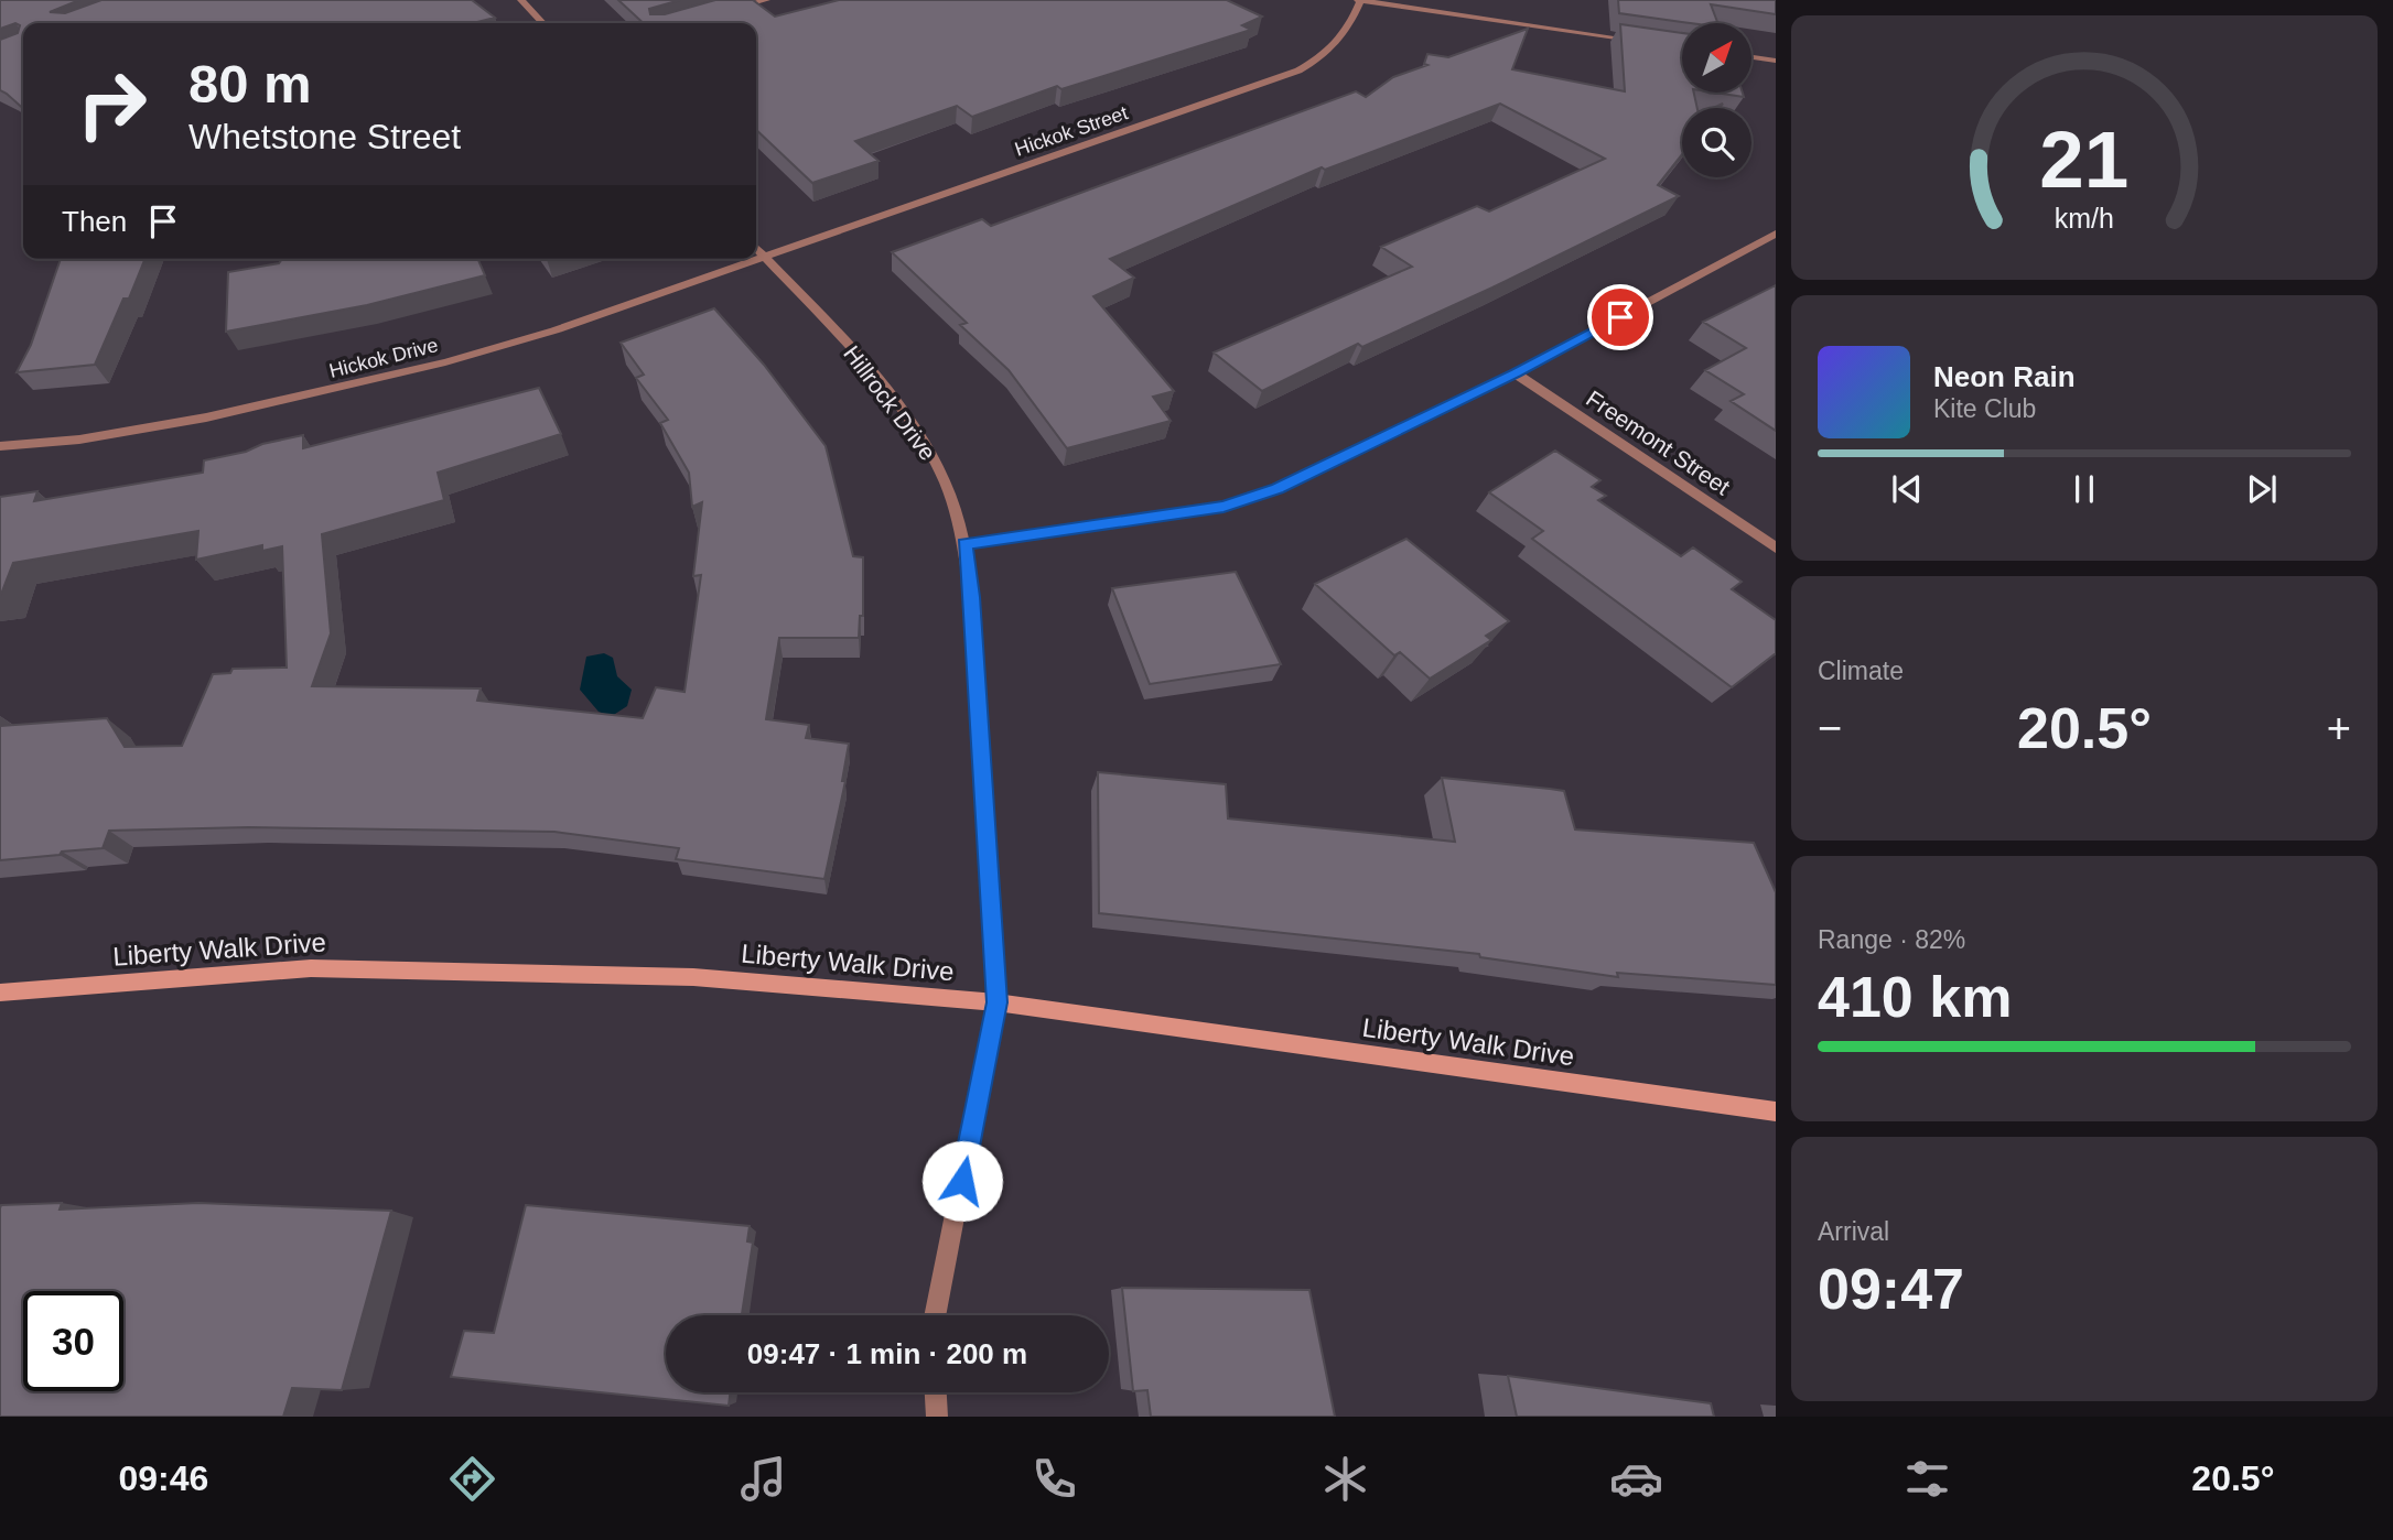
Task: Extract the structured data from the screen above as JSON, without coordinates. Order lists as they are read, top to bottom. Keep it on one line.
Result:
{"streets":{"street":["Hickok Street","Hickok Drive","Hillrock Drive","Freemont Street","Liberty Walk Drive"]},"crossings":[["Hickok Street","Hickok Drive"],["Hickok Street","Hillrock Drive"],["Hickok Drive","Hillrock Drive"],["Hillrock Drive","Liberty Walk Drive"]],"north":"top right","page":{"turn":["80 m","Whetstone Street"],"then":"Then","song":["Neon Rain","Kite Club"],"tile":["Climate",["Range · 82%","410 km"],["Arrival","09:47"]],"heat":["−","20.5°","+"],"limit":"30","trip":"09:47 · 1 min · 200 m","tabs":["09:46","20.5°"],"gauge":["21","km/h"]}}
